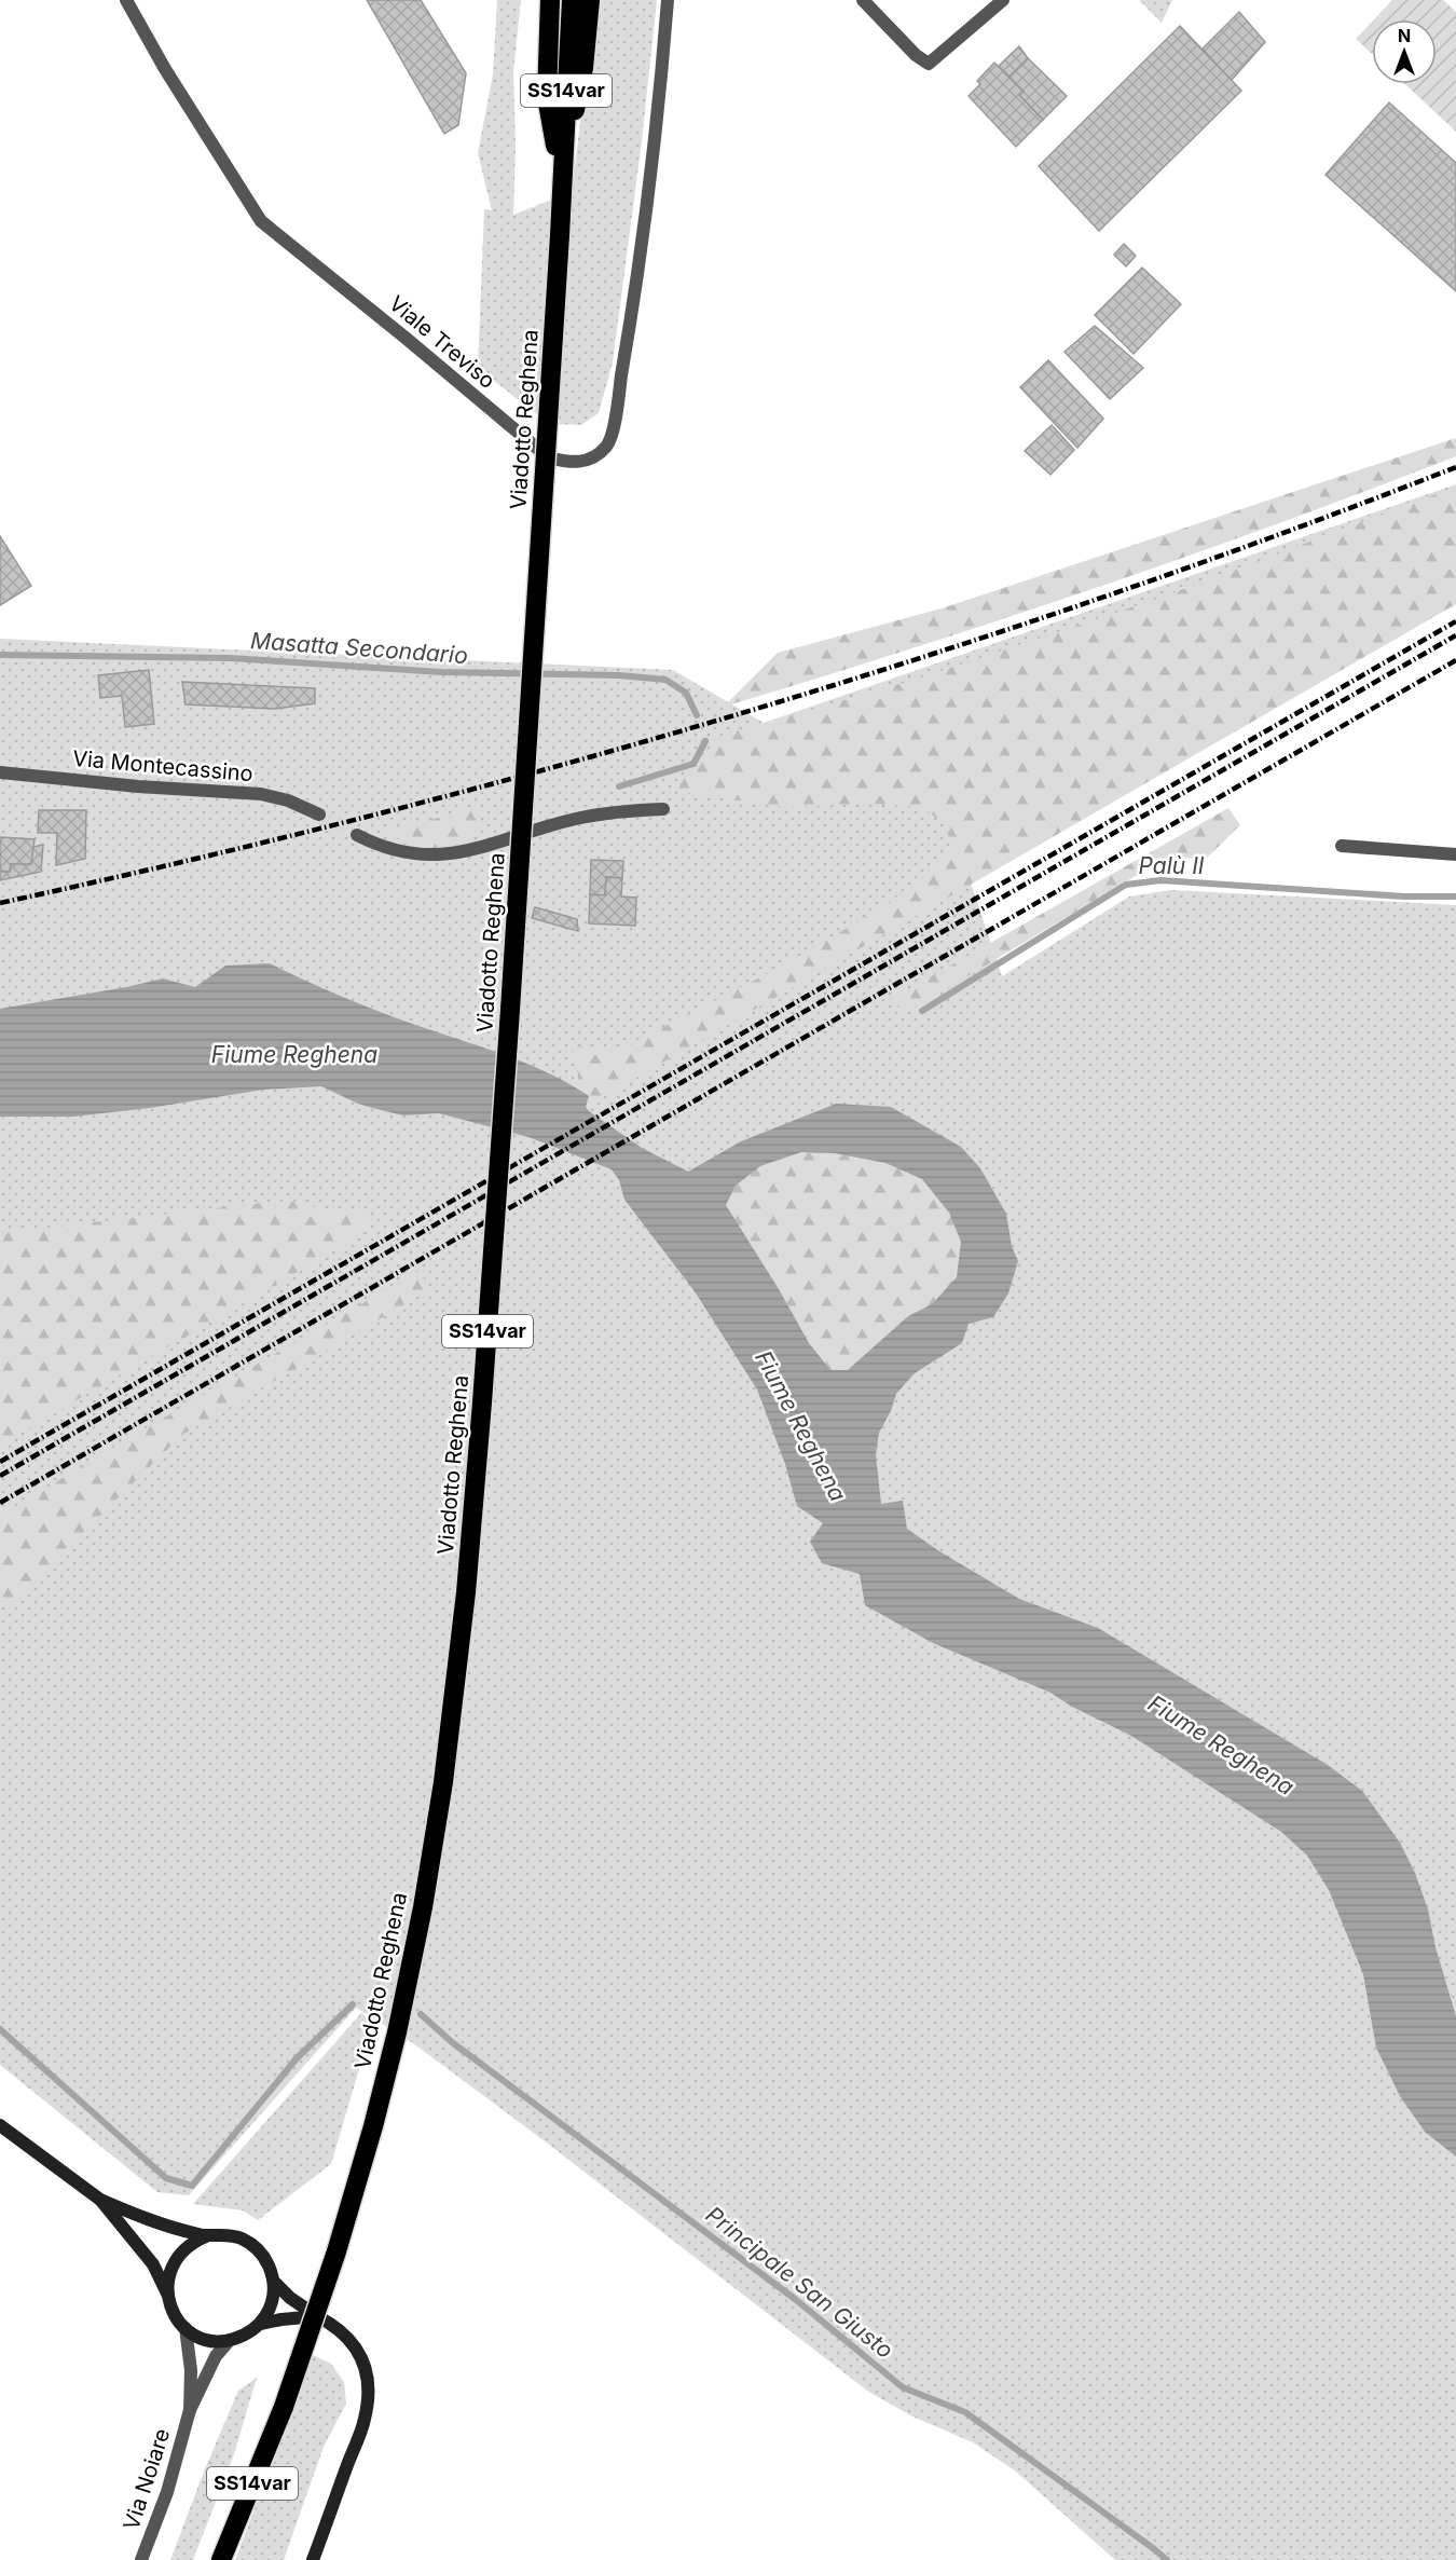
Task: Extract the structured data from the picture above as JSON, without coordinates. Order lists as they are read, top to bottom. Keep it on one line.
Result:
{"streets":{"highway":["SS14var","Viadotto Reghena"],"street":["Viale Treviso","Via Montecassino","Via Noiare"]},"crossings":[["SS14var","Viadotto Reghena"]],"water":["Masatta Secondario","Palù II","Fiume Reghena","Principale San Giusto"],"north":"top"}
